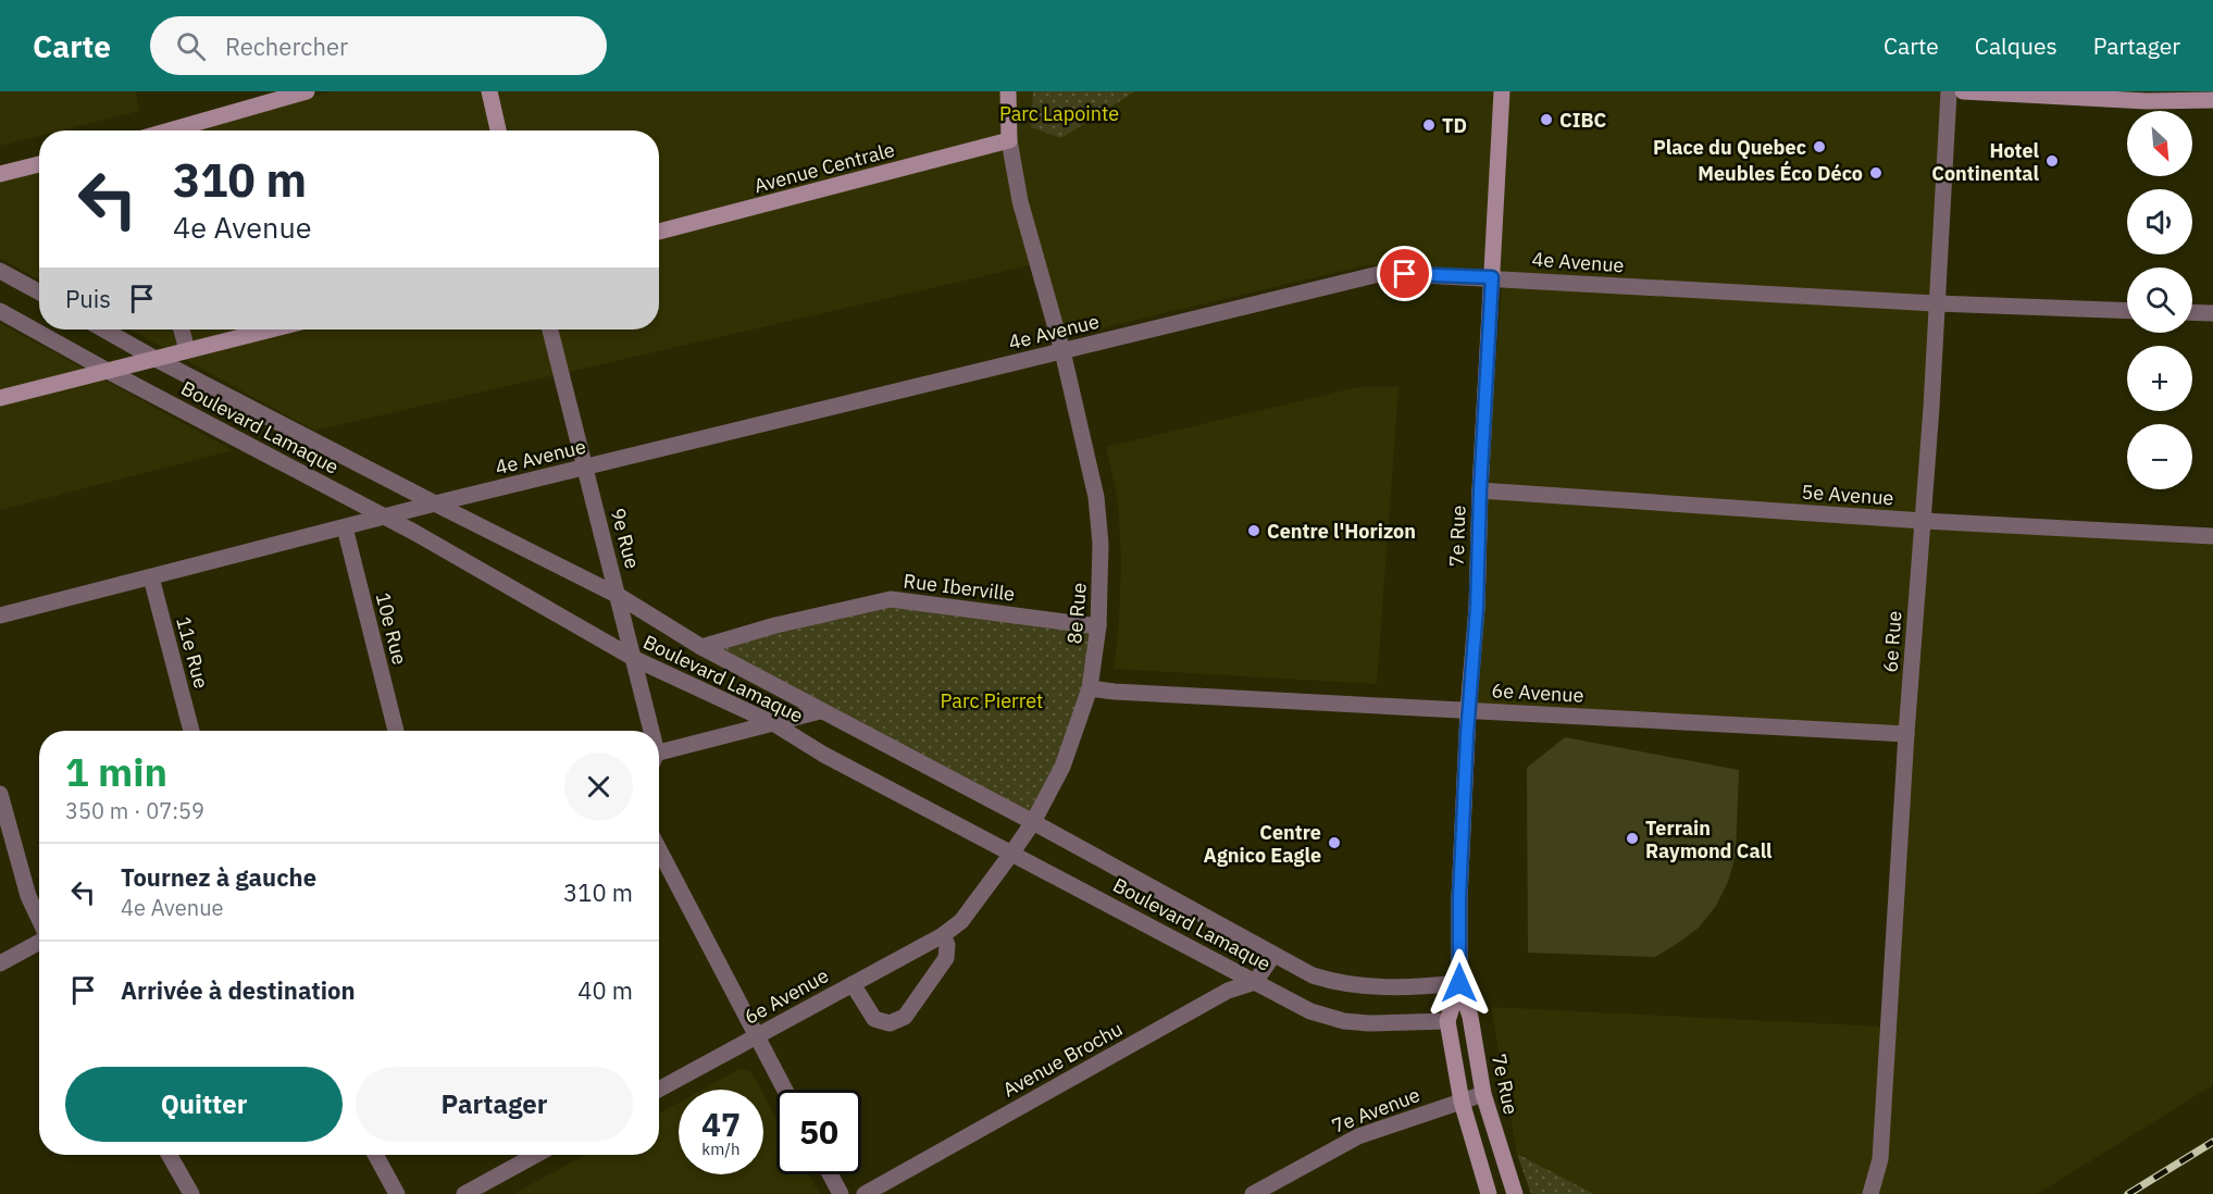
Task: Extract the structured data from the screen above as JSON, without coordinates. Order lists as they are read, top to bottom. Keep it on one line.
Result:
{"streets":{"main road":["Avenue Centrale","7e Rue","8e Rue"],"street":["4e Avenue","Boulevard Lamaque","5e Avenue","9e Rue","Rue Iberville","10e Rue","6e Rue","11e Rue","6e Avenue","Avenue Brochu","7e Avenue"]},"crossings":[["Avenue Centrale","8e Rue"],["4e Avenue","Boulevard Lamaque"],["4e Avenue","7e Rue"],["4e Avenue","9e Rue"],["4e Avenue","8e Rue"],["4e Avenue","10e Rue"],["4e Avenue","6e Rue"],["4e Avenue","11e Rue"],["Boulevard Lamaque","7e Rue"],["Boulevard Lamaque","9e Rue"],["Boulevard Lamaque","Rue Iberville"],["Boulevard Lamaque","8e Rue"],["Boulevard Lamaque","Avenue Brochu"],["5e Avenue","7e Rue"],["5e Avenue","6e Rue"],["7e Rue","6e Avenue"],["7e Rue","7e Avenue"],["Rue Iberville","8e Rue"],["8e Rue","6e Avenue"],["6e Rue","6e Avenue"]],"parks":["Parc Lapointe","Parc Pierret"],"places":["CIBC","TD","Place du Quebec","Hotel Continental","Meubles Éco Déco","Centre l'Horizon","Terrain Raymond Call","Centre Agnico Eagle"],"north":"bottom right","page":{"header":"Carte","search":"Rechercher","nav":["Carte","Calques","Partager"],"map_buttons":["+","−"],"turn":["310 m","4e Avenue"],"then":"Puis","heading":["1 min","350 m · 07:59"],"list":[{"name":"Tournez à gauche","note":"4e Avenue","value":"310 m"},{"name":"Arrivée à destination","value":"40 m"}],"buttons":["Quitter","Partager"],"speed":"47 km/h","limit":"50"}}
